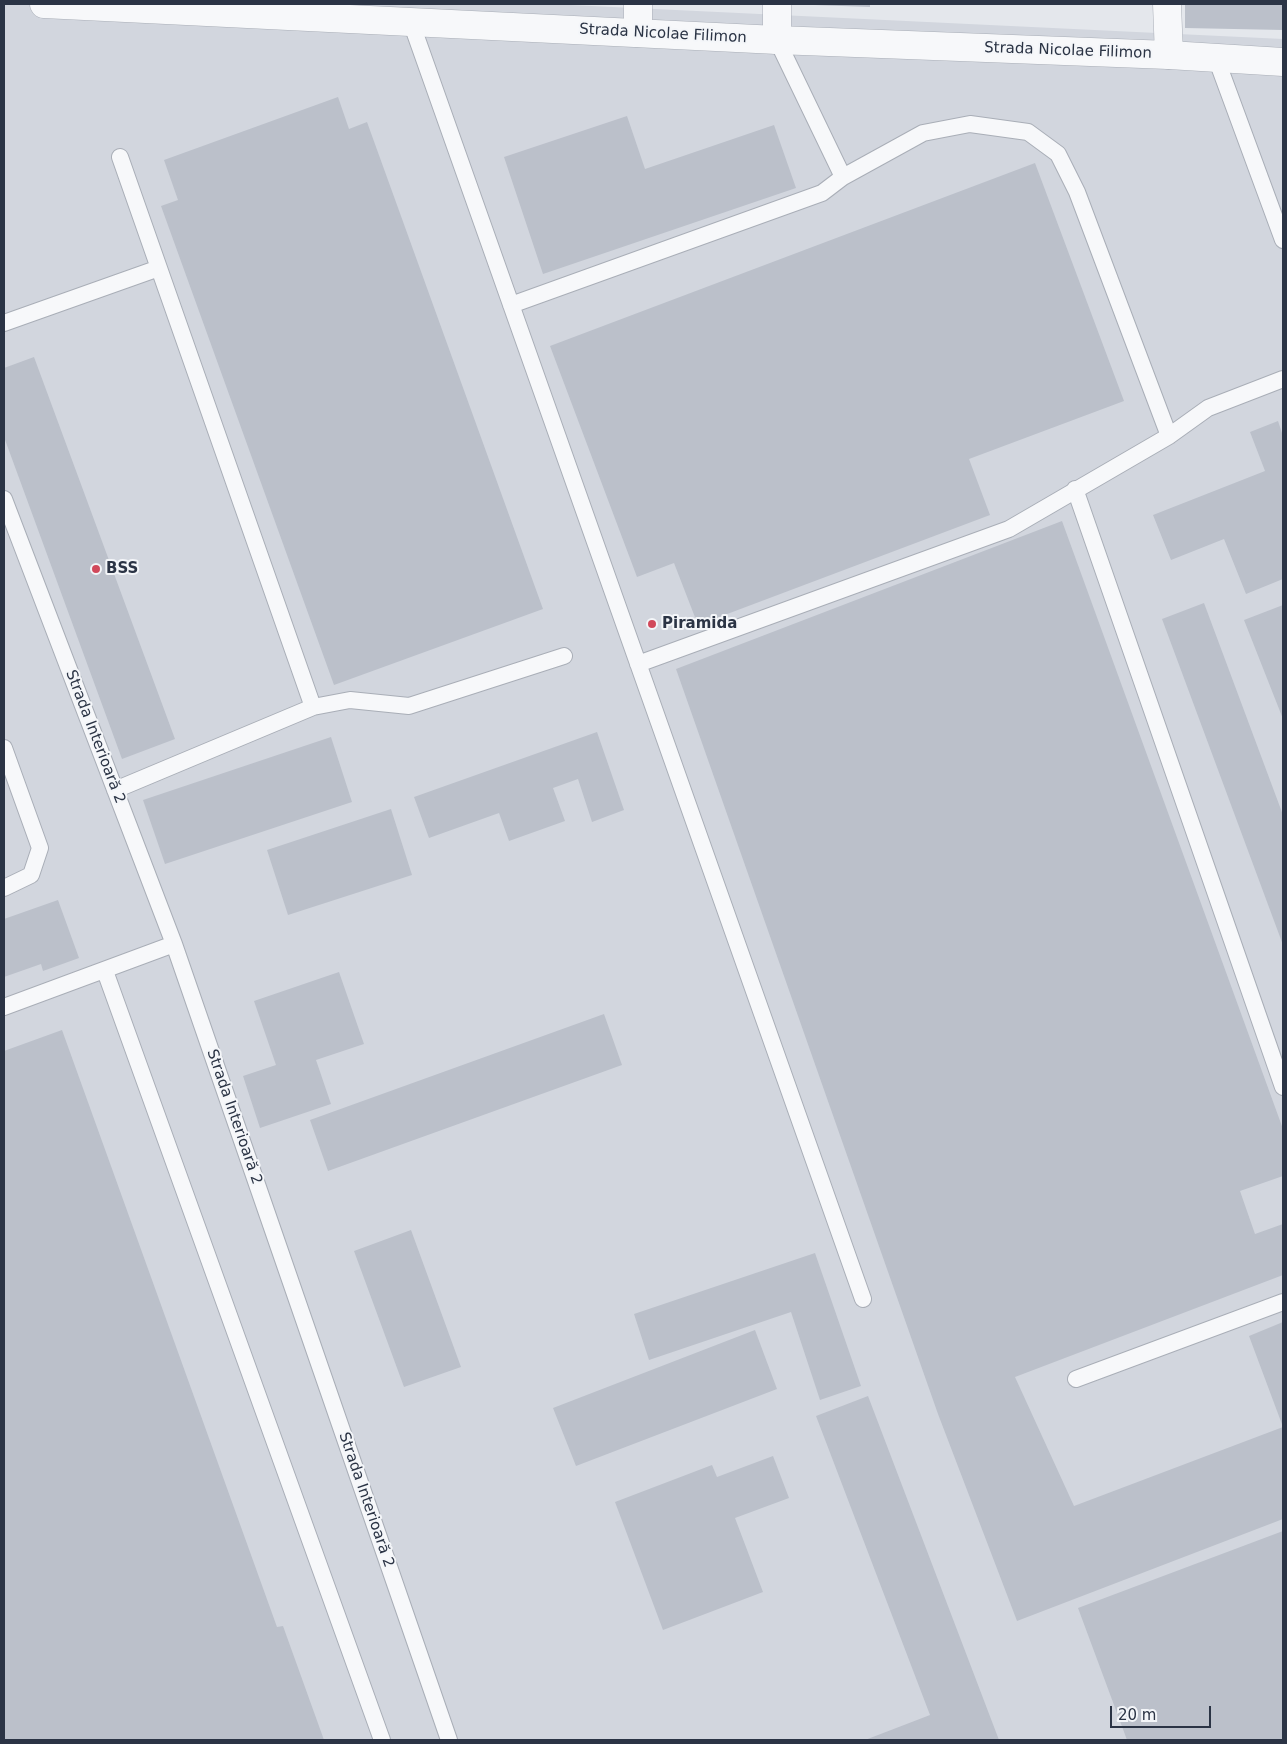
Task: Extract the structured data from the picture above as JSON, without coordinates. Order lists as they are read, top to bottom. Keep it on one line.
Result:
{"streets":{"street":["Strada Nicolae Filimon"],"lane":["Strada Interioară 2"]},"places":["BSS","Piramida"],"scale_bar":"20 m"}
